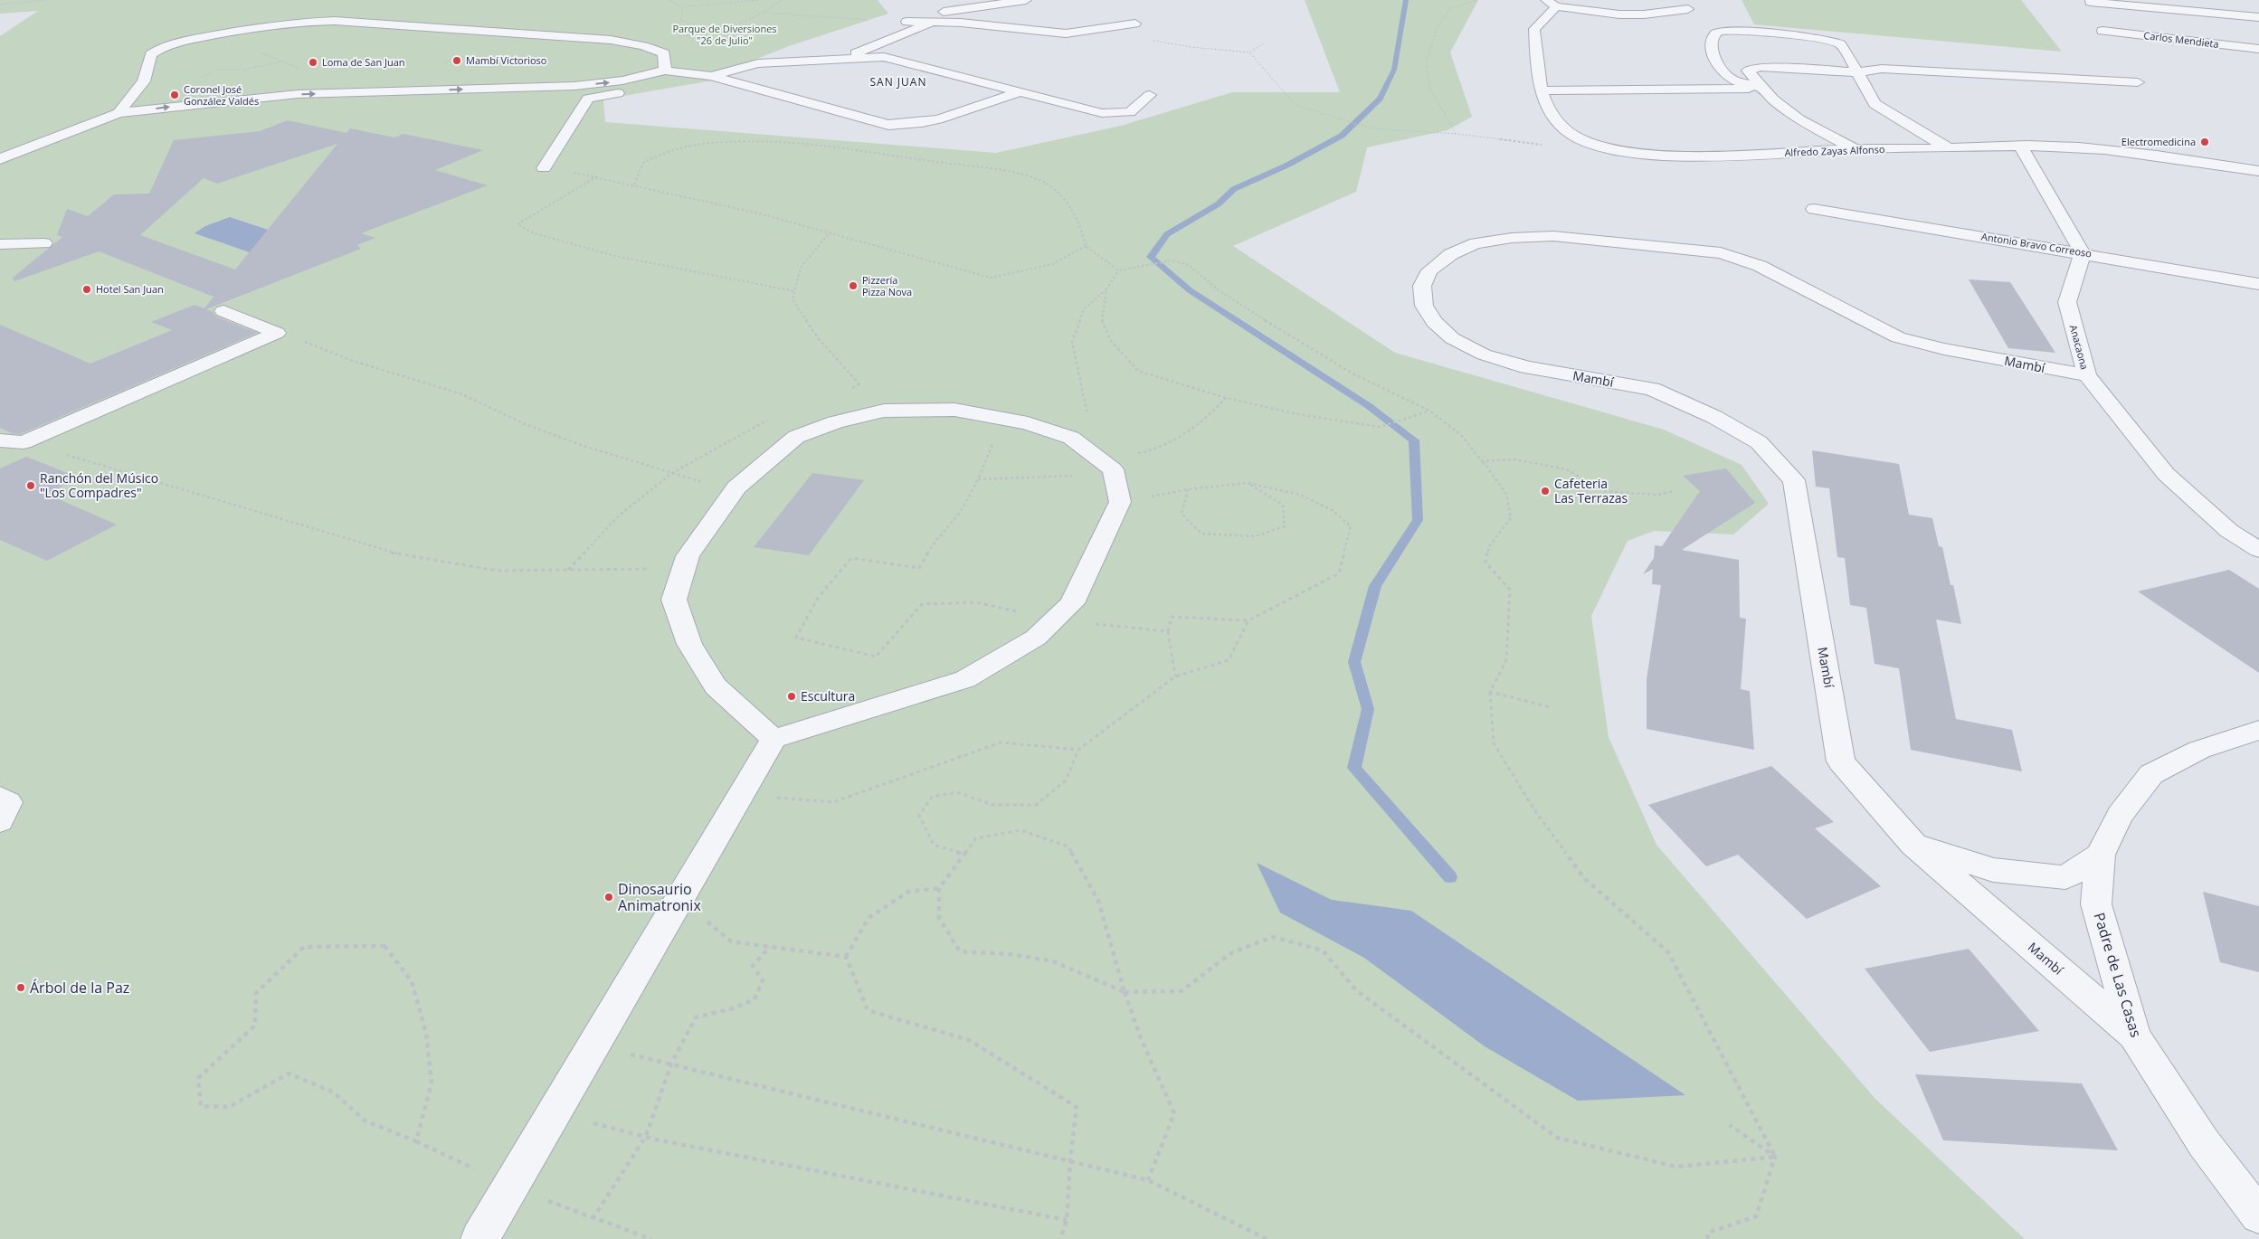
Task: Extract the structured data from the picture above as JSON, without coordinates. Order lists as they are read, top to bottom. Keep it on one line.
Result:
{"streets":{"street":["Carlos Mendieta","Alfredo Zayas Alfonso","Antonio Bravo Correoso","Anacaona","Mambí","Padre de Las Casas"]},"crossings":[["Antonio Bravo Correoso","Anacaona"],["Anacaona","Mambí"],["Mambí","Padre de Las Casas"]],"districts":["SAN JUAN"],"parks":["Parque de Diversiones \"26 de Julio\""],"places":["Mambí Victorioso","Loma de San Juan","Coronel José González Valdés","Electromedicina","Pizzería Pizza Nova","Hotel San Juan","Ranchón del Músico \"Los Compadres\"","Cafeteria Las Terrazas","Escultura","Dinosaurio Animatronix","Árbol de la Paz"]}
